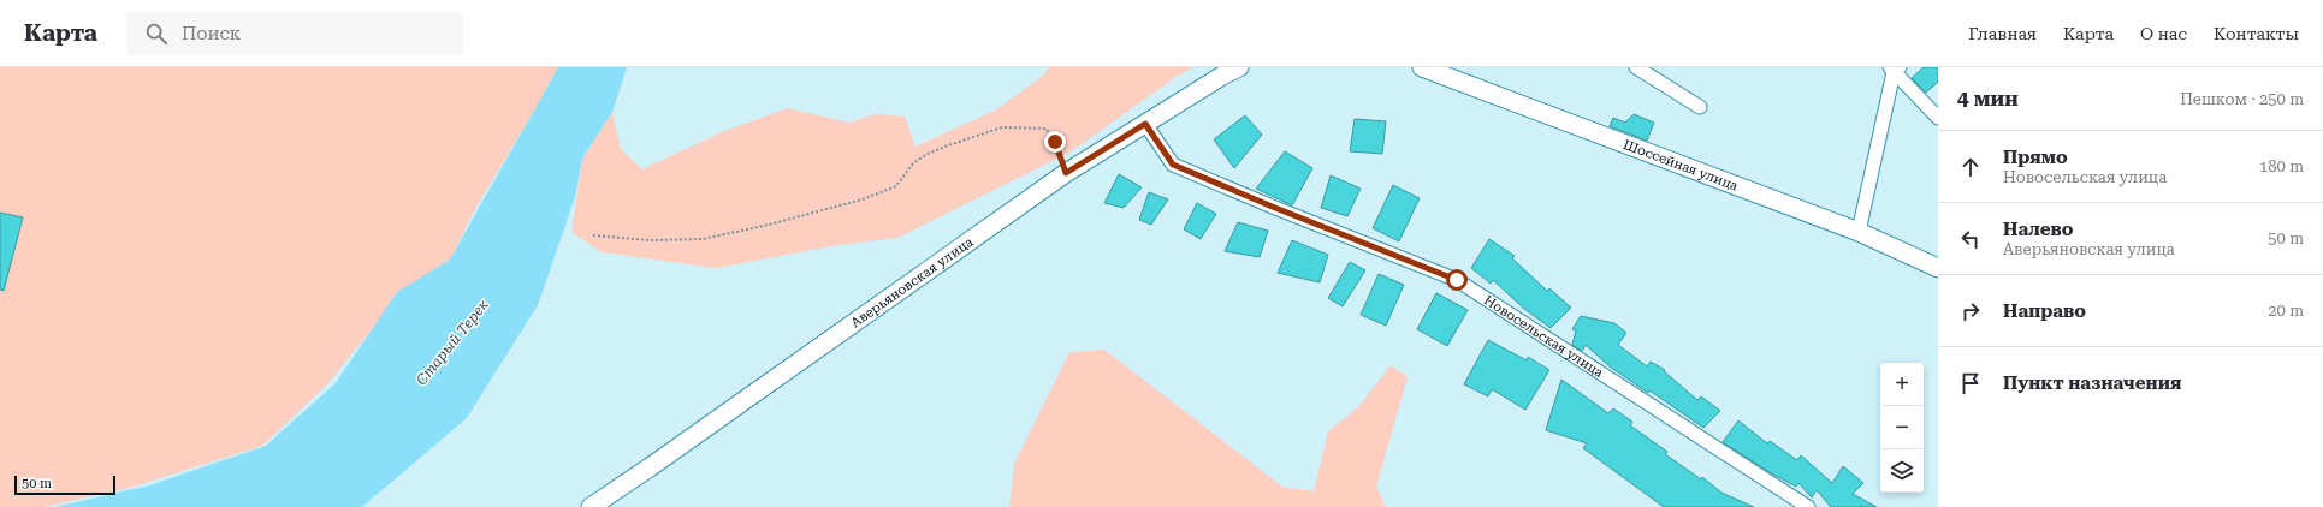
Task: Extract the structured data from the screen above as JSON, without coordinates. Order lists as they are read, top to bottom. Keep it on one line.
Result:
{"streets":{"street":["Шоссейная улица","Аверьяновская улица","Новосельская улица"]},"crossings":[["Аверьяновская улица","Новосельская улица"]],"water":["Старый Терек"],"scale_bar":"50 m","page":{"header":"Карта","search":"Поиск","nav":["Главная","Карта","О нас","Контакты"],"heading":["4 мин","Пешком · 250 m"],"list":[["Прямо","Новосельская улица","180 m"],["Налево","Аверьяновская улица","50 m"],["Направо","20 m"],"Пункт назначения"],"map_buttons":["+","−"],"scale":"50 m"}}
